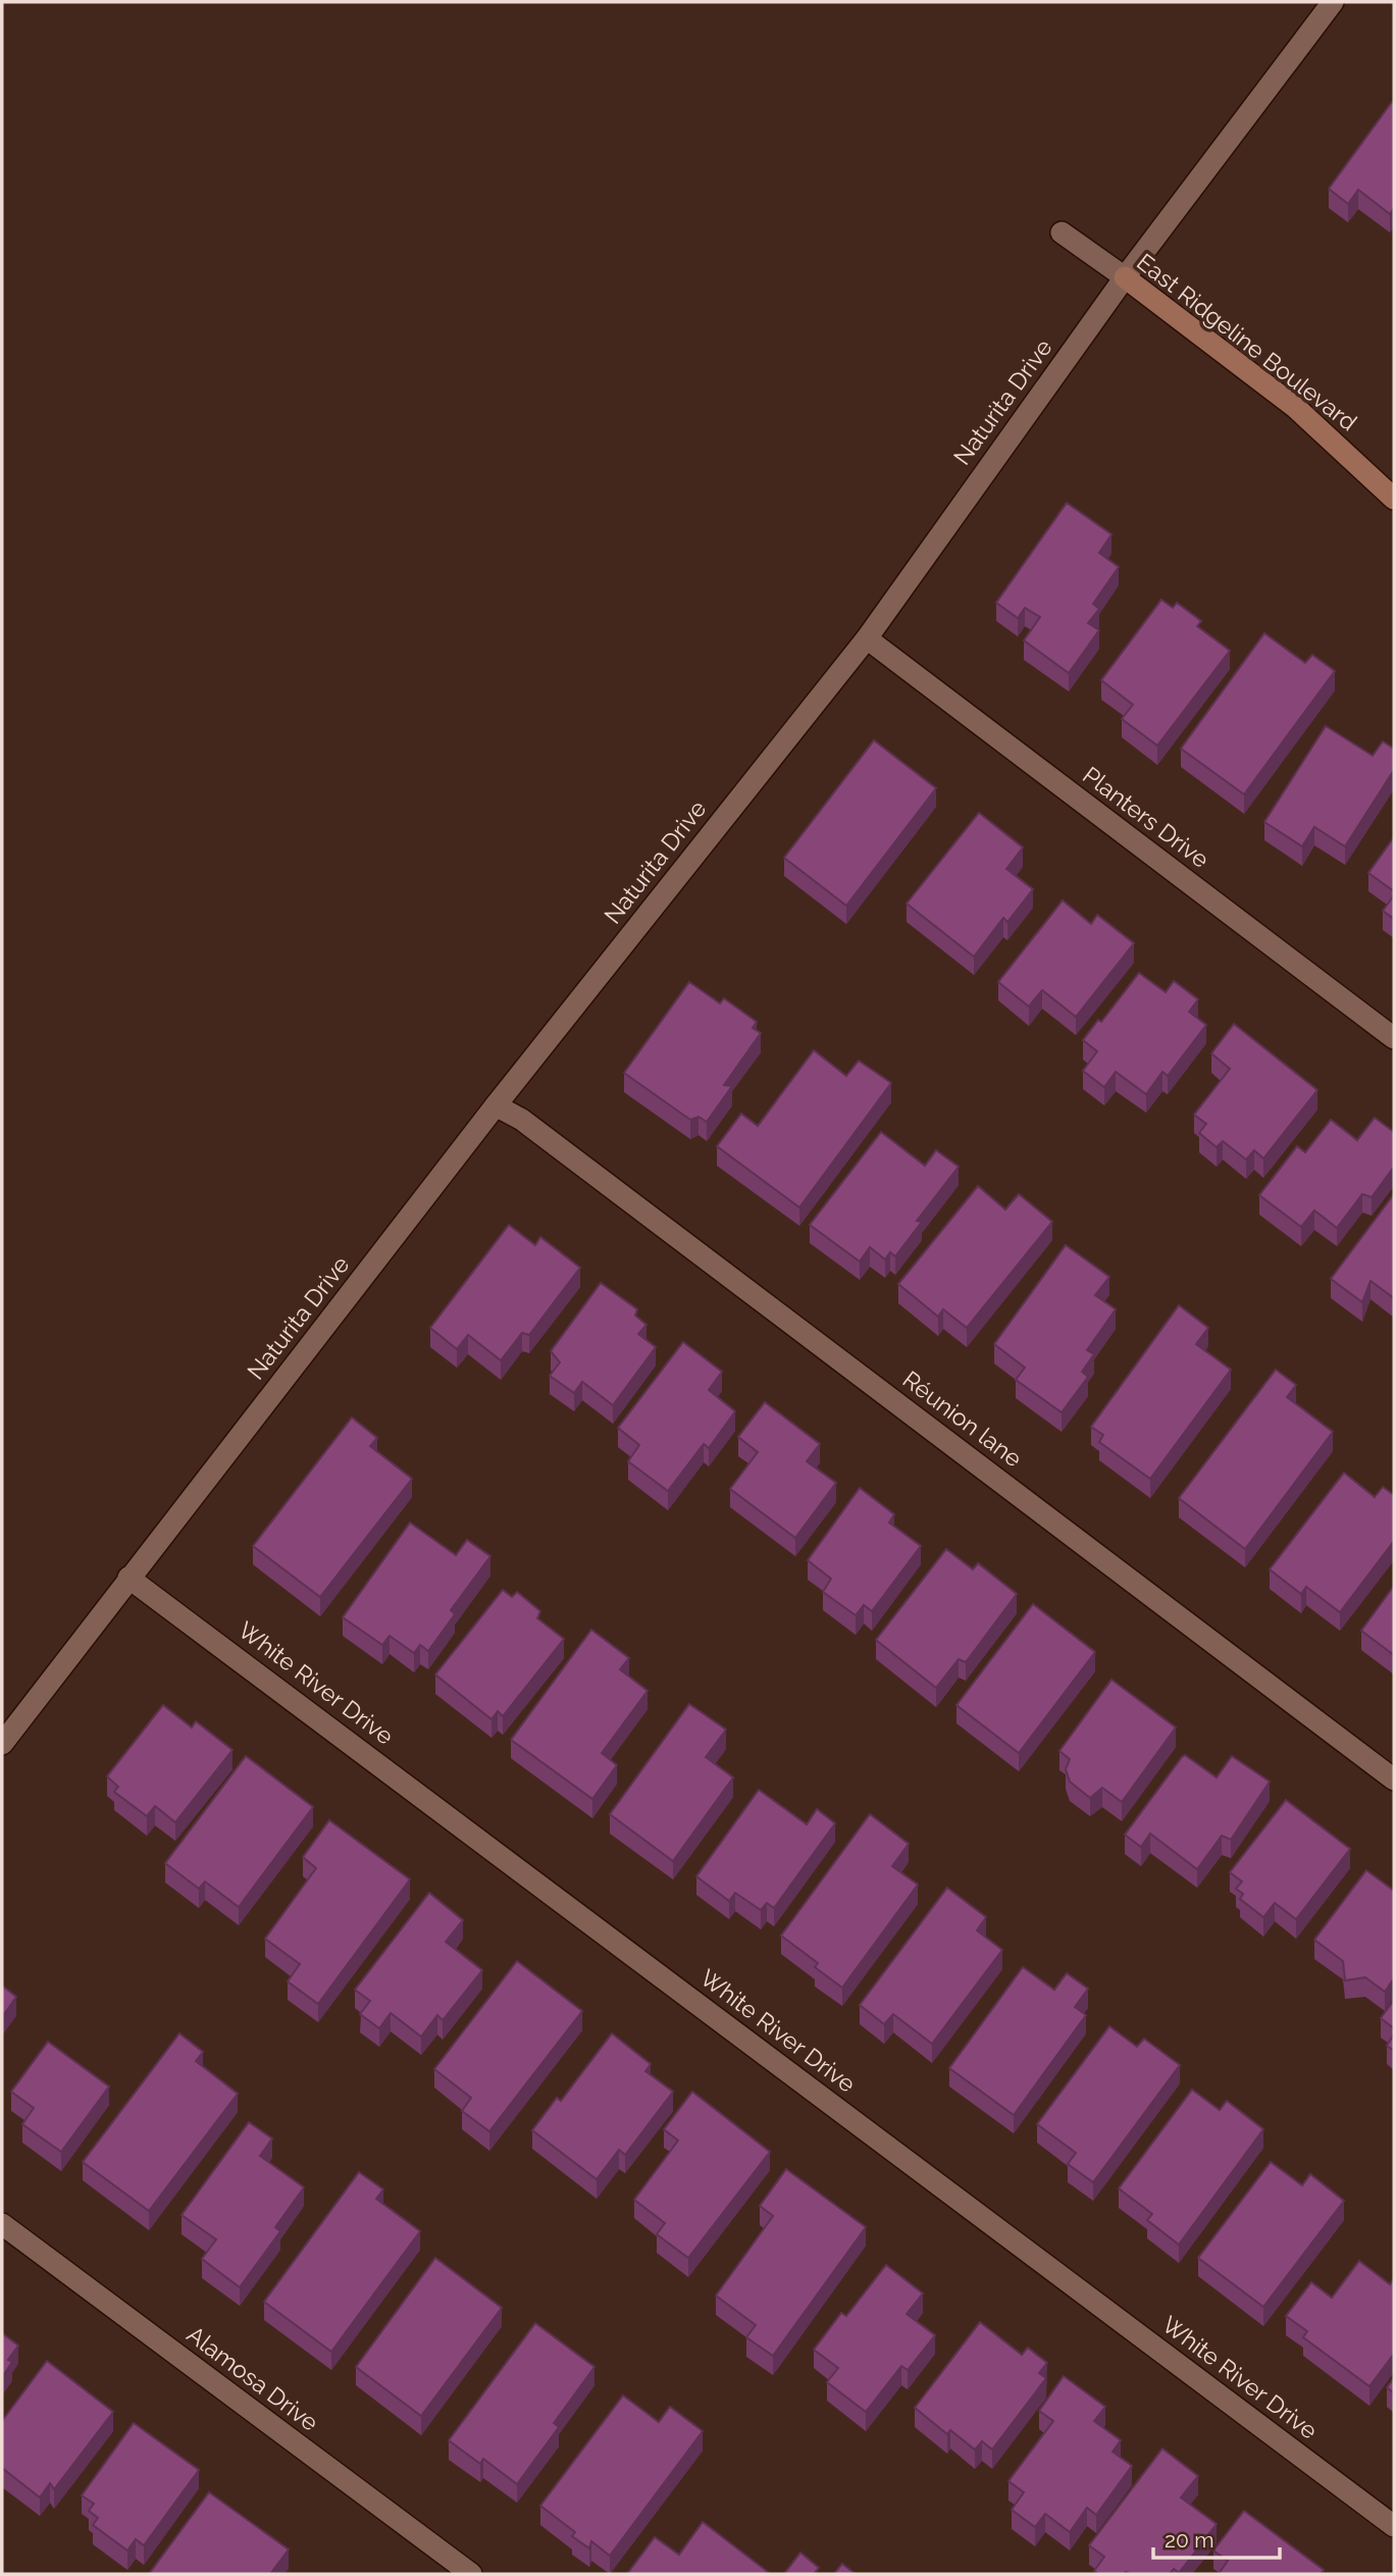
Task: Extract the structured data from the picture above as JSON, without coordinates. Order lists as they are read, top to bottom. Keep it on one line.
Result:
{"streets":{"street":["East Ridgeline Boulevard","Naturita Drive","Planters Drive","Réunion lane","White River Drive","Alamosa Drive"]},"crossings":[["East Ridgeline Boulevard","Naturita Drive"],["Naturita Drive","Planters Drive"],["Naturita Drive","Réunion lane"],["Naturita Drive","White River Drive"]],"scale_bar":"20 m"}
